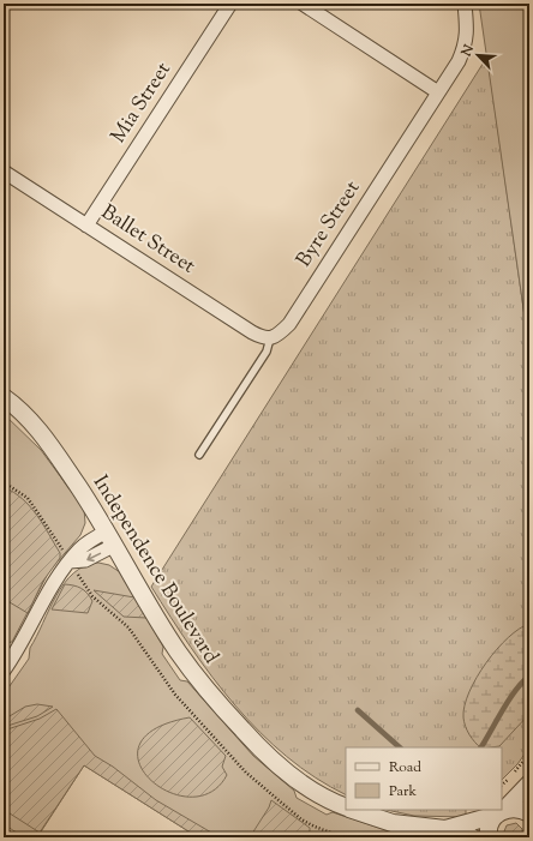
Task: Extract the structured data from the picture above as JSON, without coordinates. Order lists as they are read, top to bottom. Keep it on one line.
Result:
{"streets":{"street":["Mia Street","Byre Street","Ballet Street","Independence Boulevard"]},"crossings":[["Mia Street","Ballet Street"],["Byre Street","Ballet Street"]],"legend":["Road","Park"],"north":"top left"}
